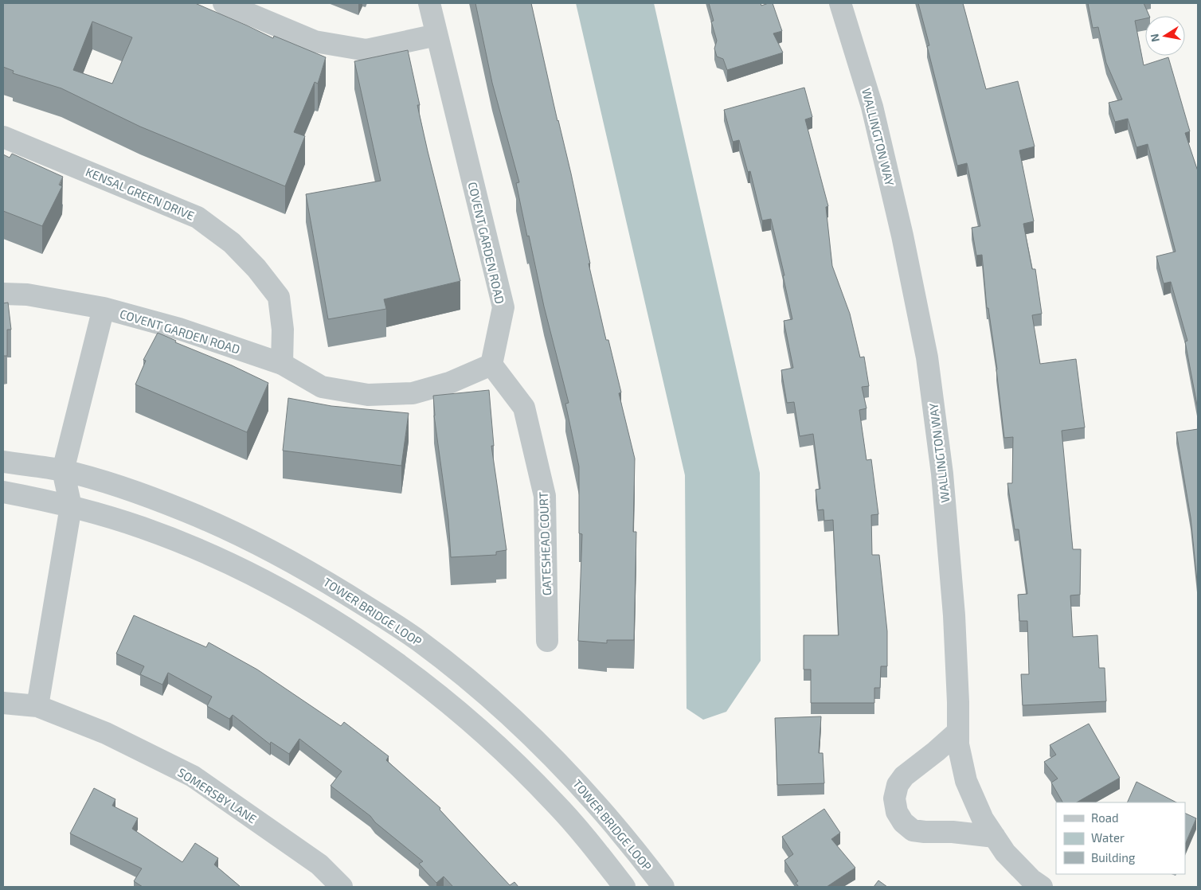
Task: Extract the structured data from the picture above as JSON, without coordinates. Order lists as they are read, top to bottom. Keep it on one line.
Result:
{"streets":{"street":["WALLINGTON WAY","KENSAL GREEN DRIVE","COVENT GARDEN ROAD","GATESHEAD COURT","TOWER BRIDGE LOOP","SOMERSBY LANE"]},"crossings":[["KENSAL GREEN DRIVE","COVENT GARDEN ROAD"],["COVENT GARDEN ROAD","GATESHEAD COURT"],["COVENT GARDEN ROAD","TOWER BRIDGE LOOP"]],"legend":["Road","Water","Building"],"north":"left"}
